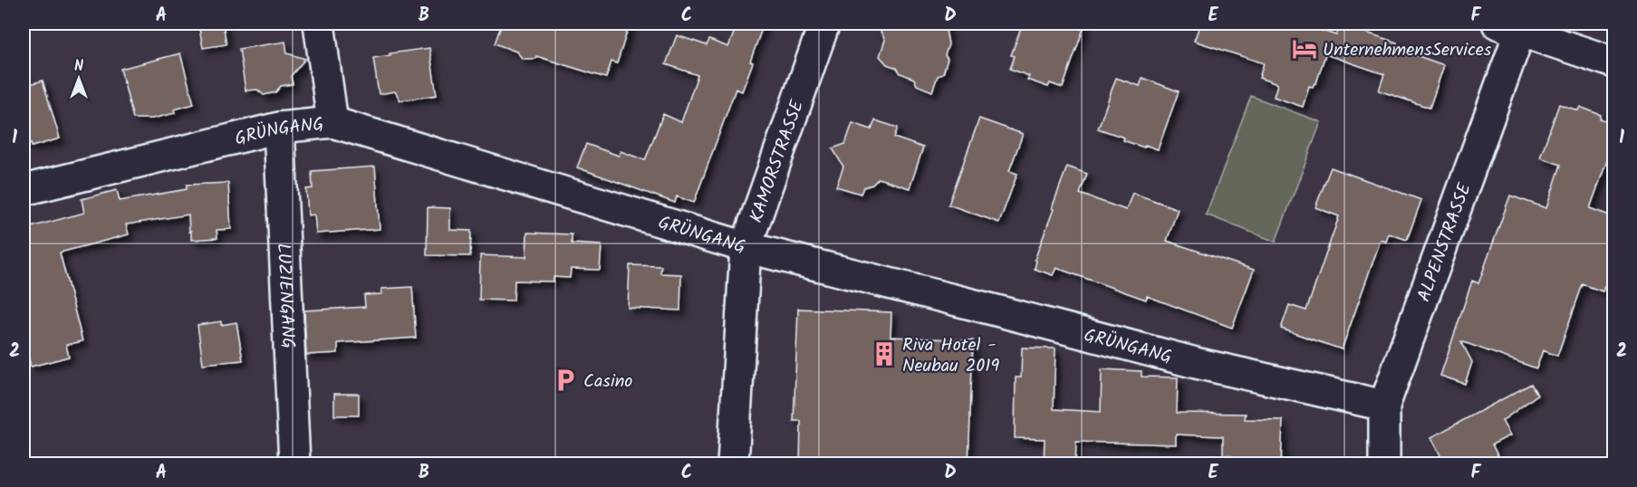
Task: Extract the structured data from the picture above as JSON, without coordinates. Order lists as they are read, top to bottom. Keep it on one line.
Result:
{"streets":{"street":["GRÜNGANG","KAMORSTRASSE","ALPENSTRASSE","LUZIENGANG"]},"crossings":[["GRÜNGANG","KAMORSTRASSE"],["GRÜNGANG","ALPENSTRASSE"],["GRÜNGANG","LUZIENGANG"]],"places":{"hotel":["UnternehmensServices"],"building":["Riva Hotel - Neubau 2019"],"parking":["Casino"]},"north":"top","grid":{"columns":["A","B","C","D","E","F"],"rows":["1","2"]}}
